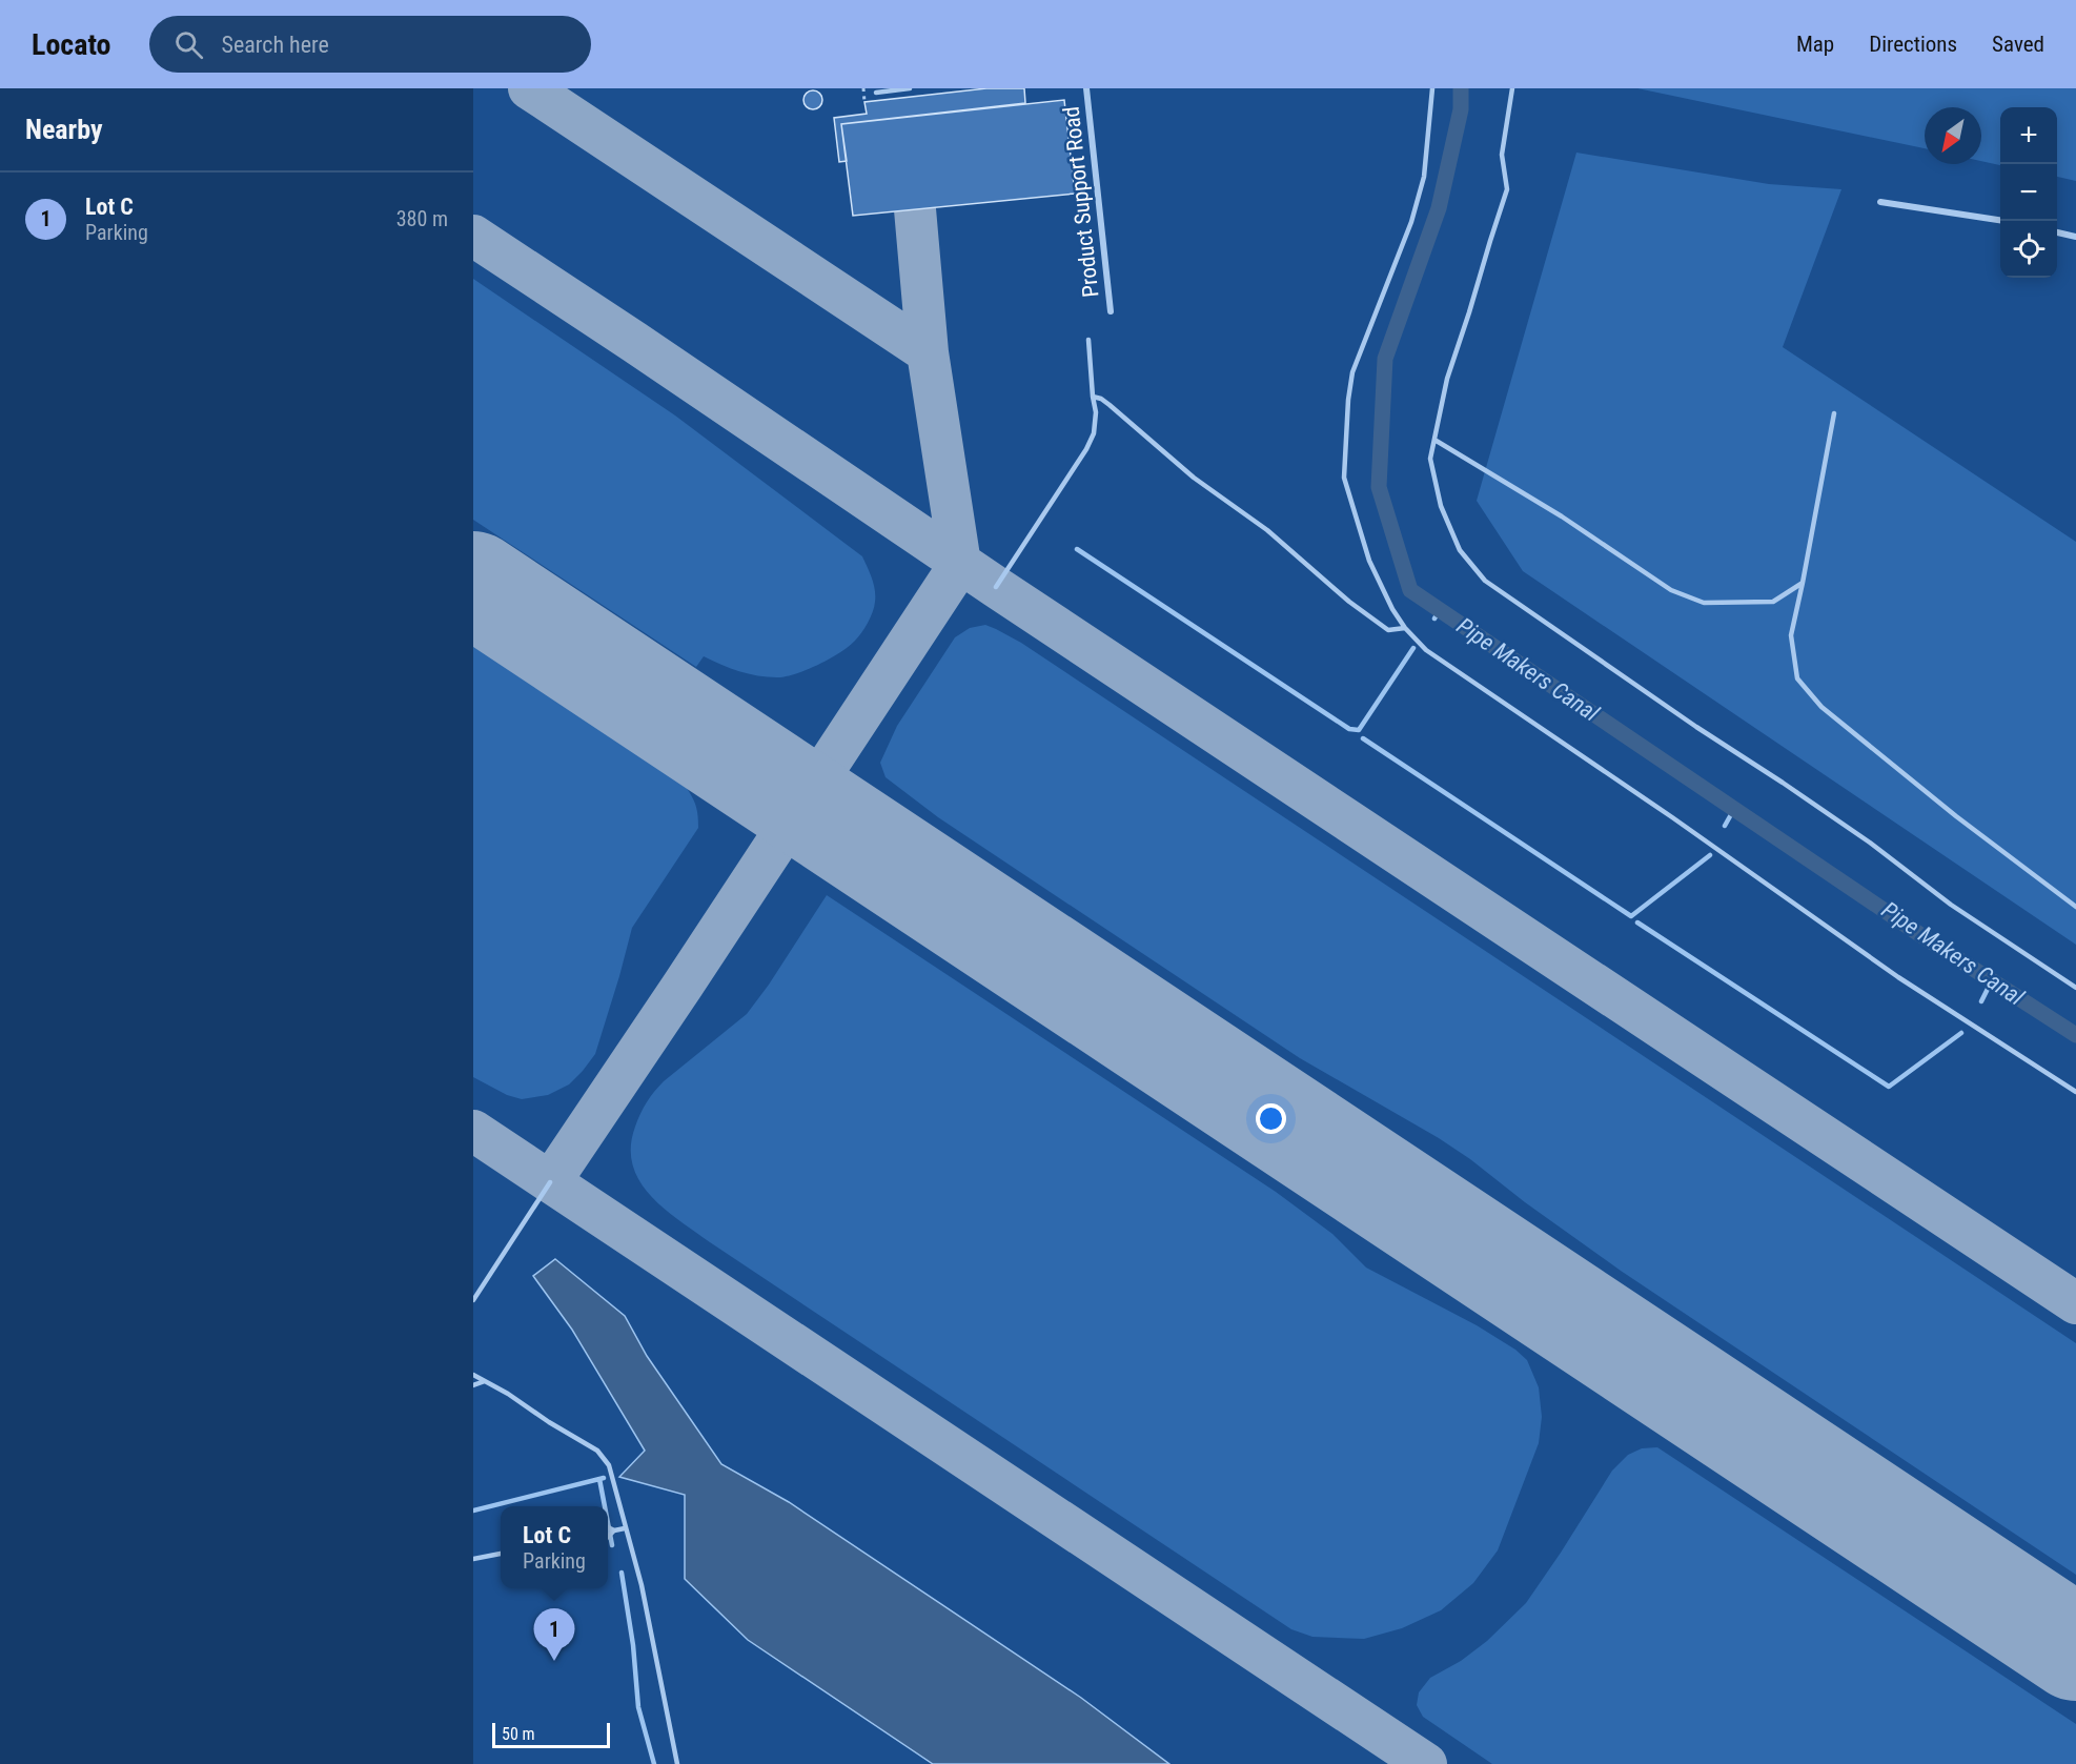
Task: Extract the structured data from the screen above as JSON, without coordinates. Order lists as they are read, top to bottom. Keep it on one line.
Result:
{"streets":{"street":["Product Support Road"]},"water":["Pipe Makers Canal"],"scale_bar":"50 m","north":"bottom left","page":{"header":"Locato","search":"Search here","nav":["Map","Directions","Saved"],"heading":"Nearby","map_buttons":["+","−"],"list":[{"mark":"1","name":"Lot C","note":"Parking","value":"380 m"}],"popup":["Lot C","Parking"],"pins":"1","scale":"50 m"}}
